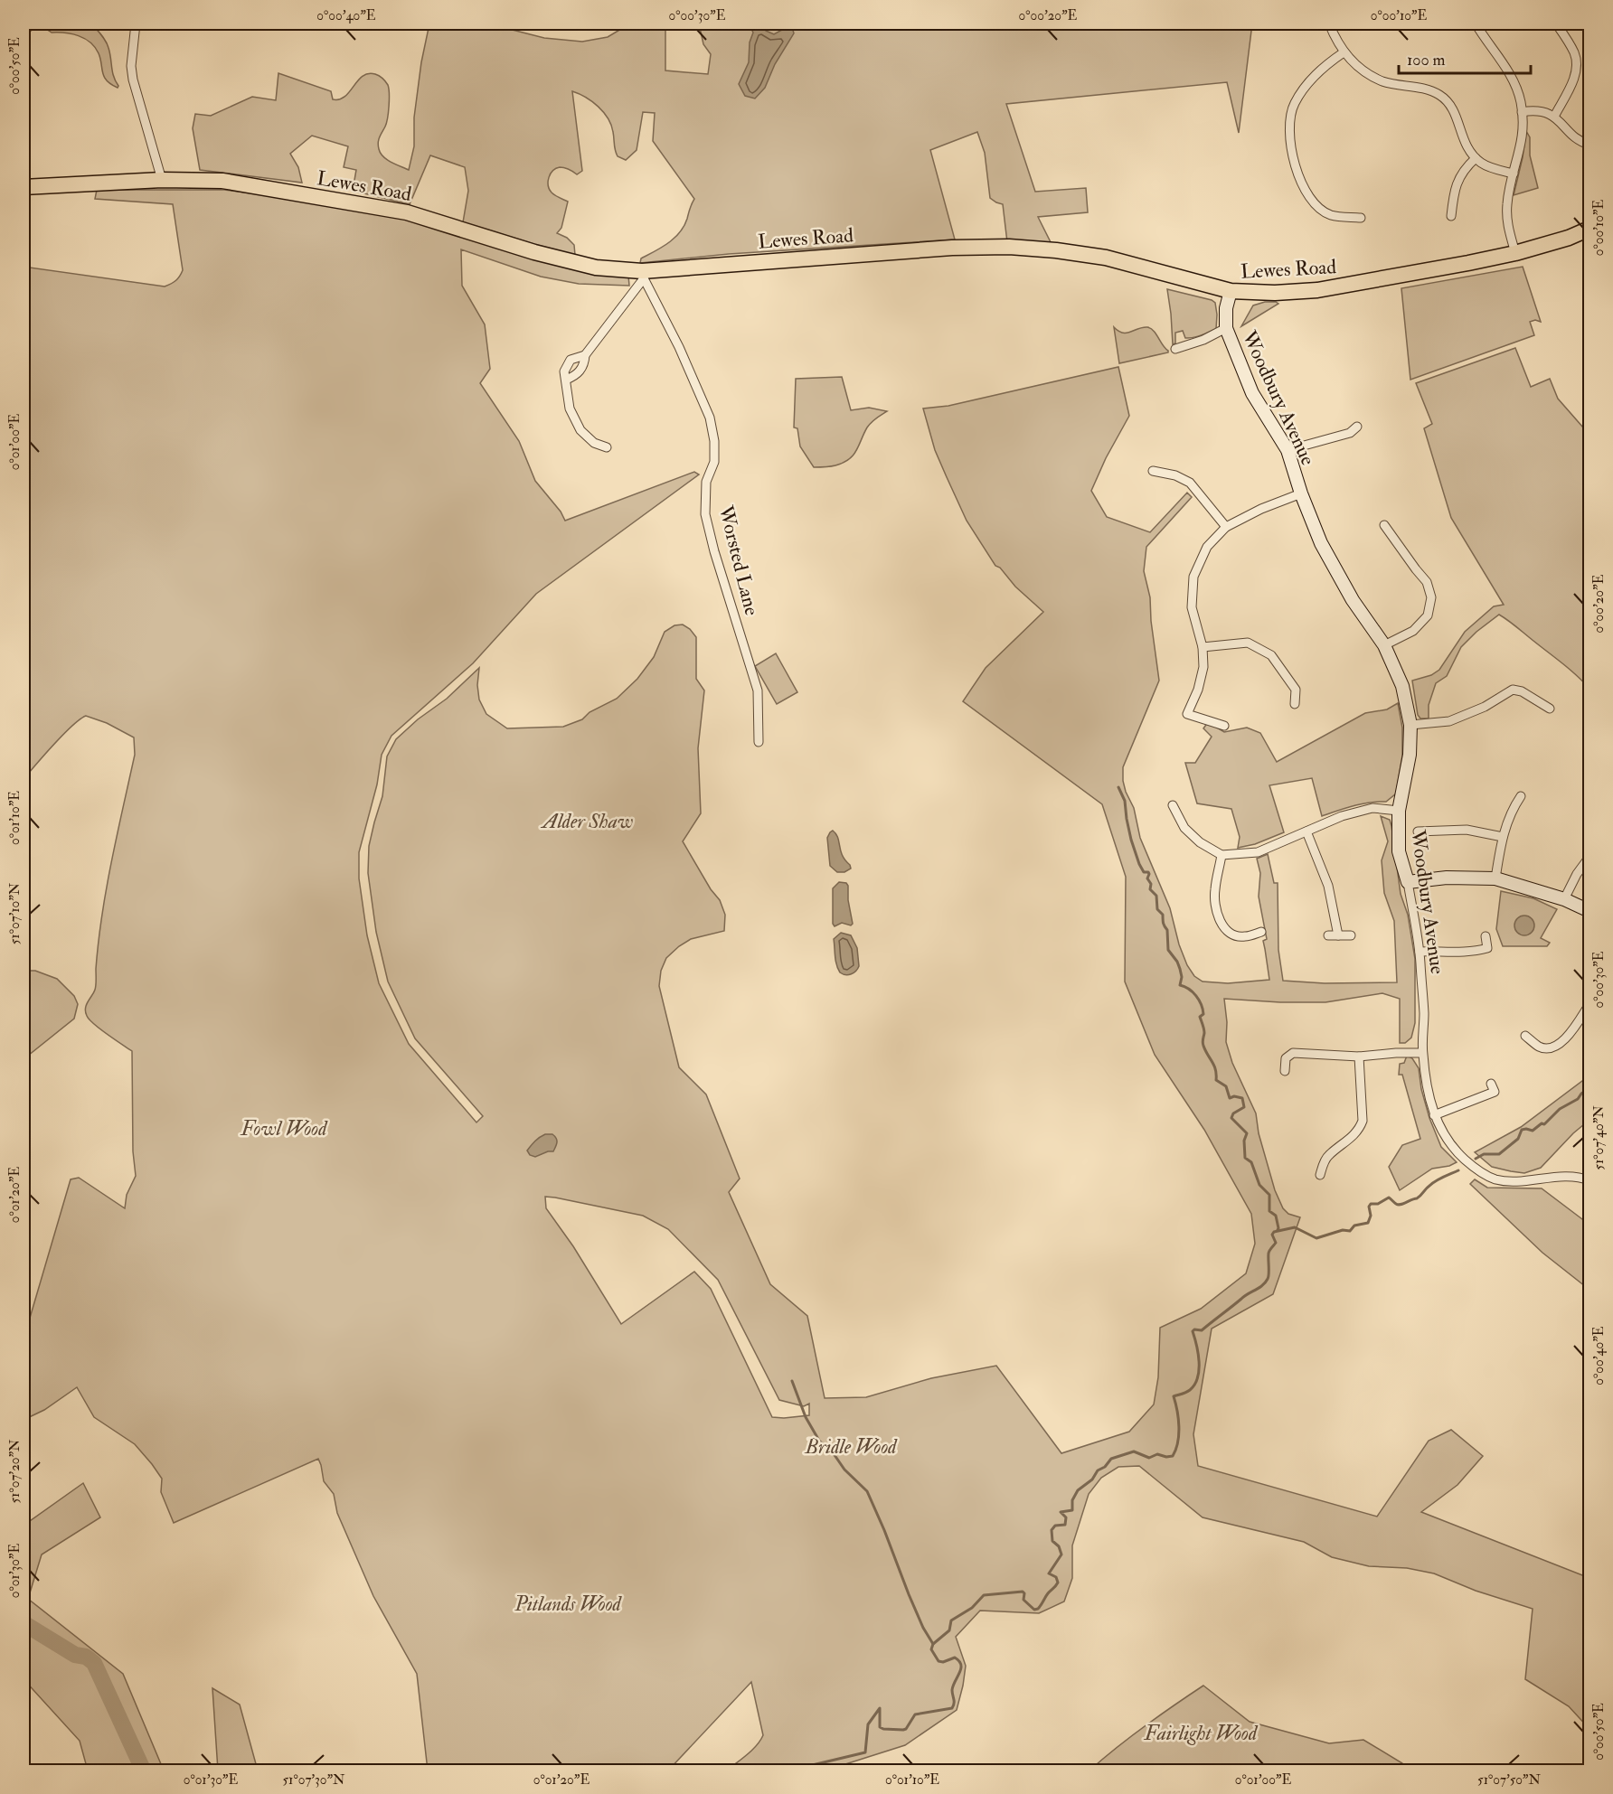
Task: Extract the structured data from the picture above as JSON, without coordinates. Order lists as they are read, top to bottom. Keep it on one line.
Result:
{"streets":{"highway":["Lewes Road"],"street":["Woodbury Avenue","Worsted Lane"]},"crossings":[["Lewes Road","Woodbury Avenue"],["Lewes Road","Worsted Lane"]],"parks":["Alder Shaw","Fowl Wood","Bridle Wood","Pitlands Wood","Fairlight Wood"],"scale_bar":"100 m","coordinates":["0°00'40\"E","0°00'30\"E","0°00'20\"E","0°00'10\"E","0°00'50\"E","0°01'00\"E","0°01'10\"E","51°07'10\"N","51°07'40\"N","0°01'20\"E","51°07'20\"N","0°01'30\"E","51°07'30\"N","51°07'50\"N"]}
